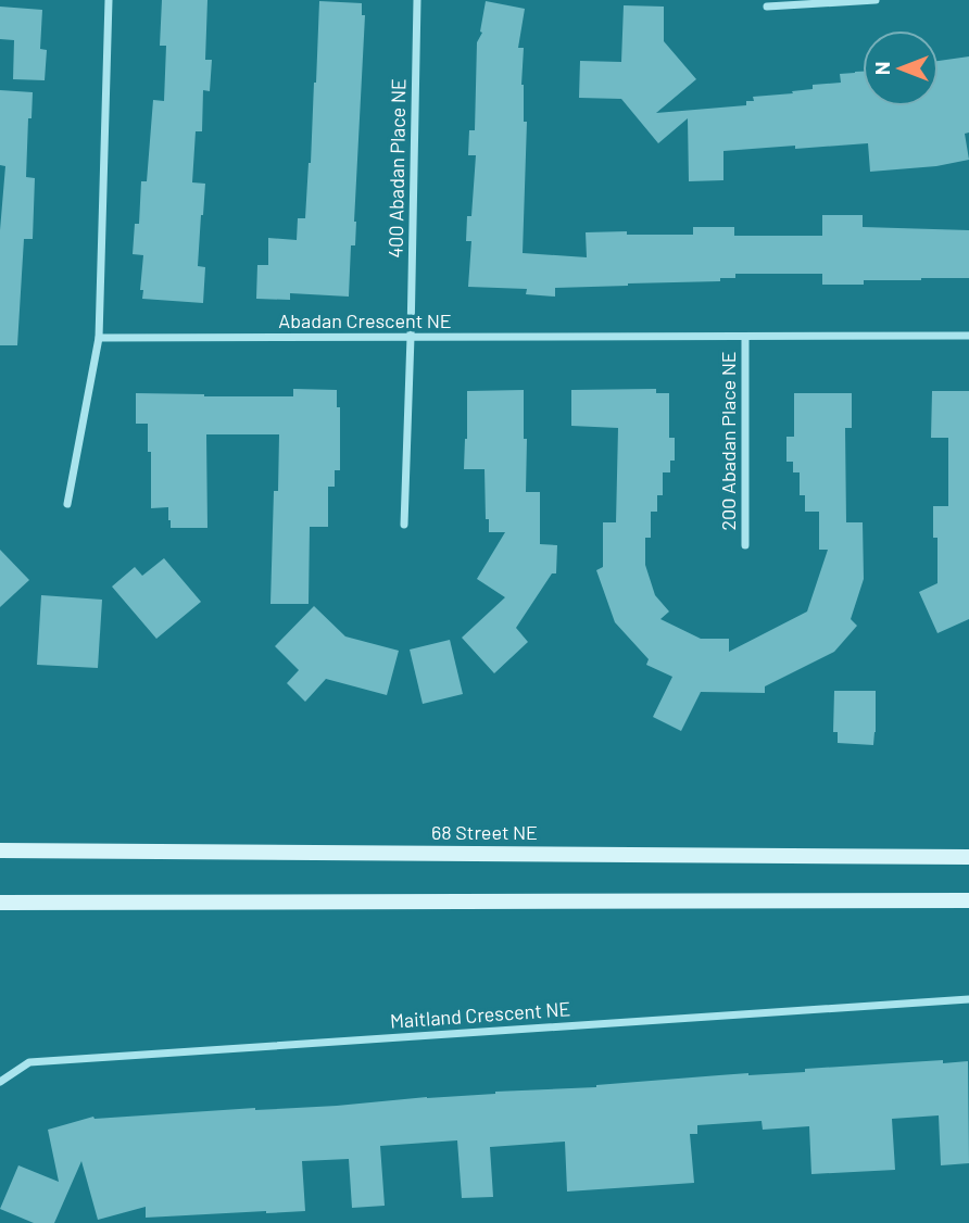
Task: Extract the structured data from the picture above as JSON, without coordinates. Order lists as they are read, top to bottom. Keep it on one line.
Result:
{"streets":{"main road":["68 Street NE"],"street":["400 Abadan Place NE","Abadan Crescent NE","200 Abadan Place NE","Maitland Crescent NE"]},"crossings":[["400 Abadan Place NE","Abadan Crescent NE"],["Abadan Crescent NE","200 Abadan Place NE"]],"north":"left"}
